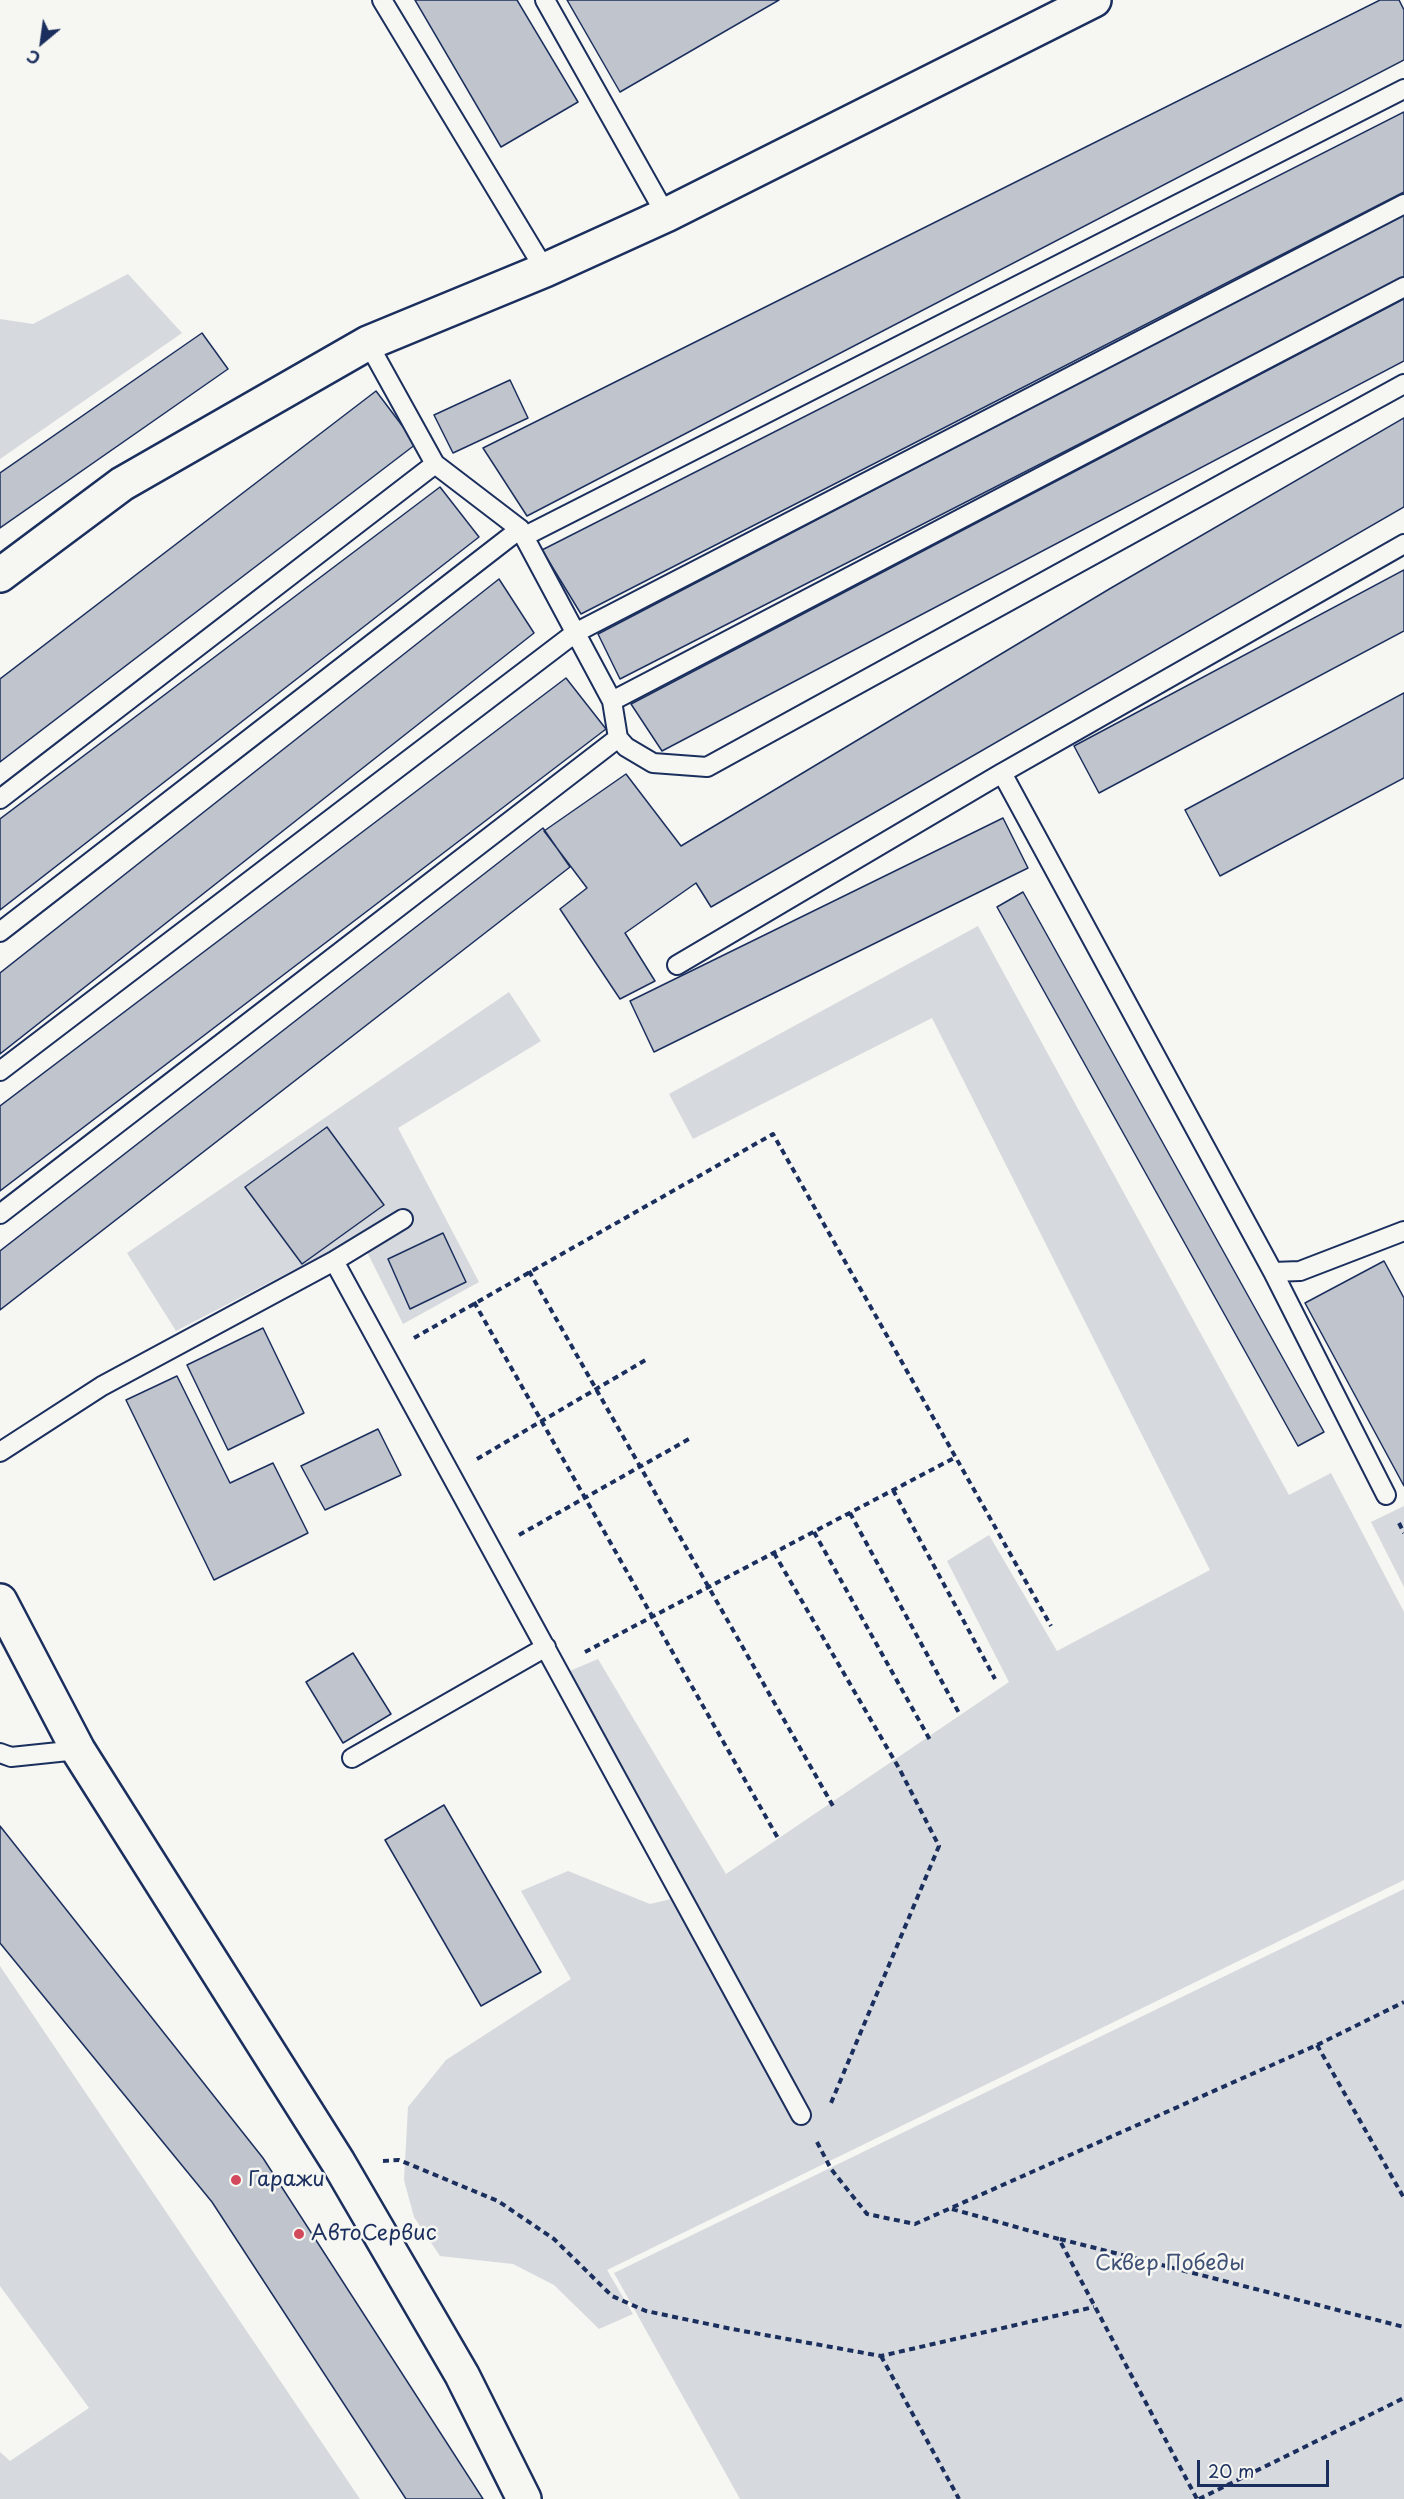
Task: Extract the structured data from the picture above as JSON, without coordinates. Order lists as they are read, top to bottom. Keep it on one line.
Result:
{"parks":["Сквер Победы"],"places":["Гаражи","АвтоСервис"],"scale_bar":"20 m","north":"bottom left"}
